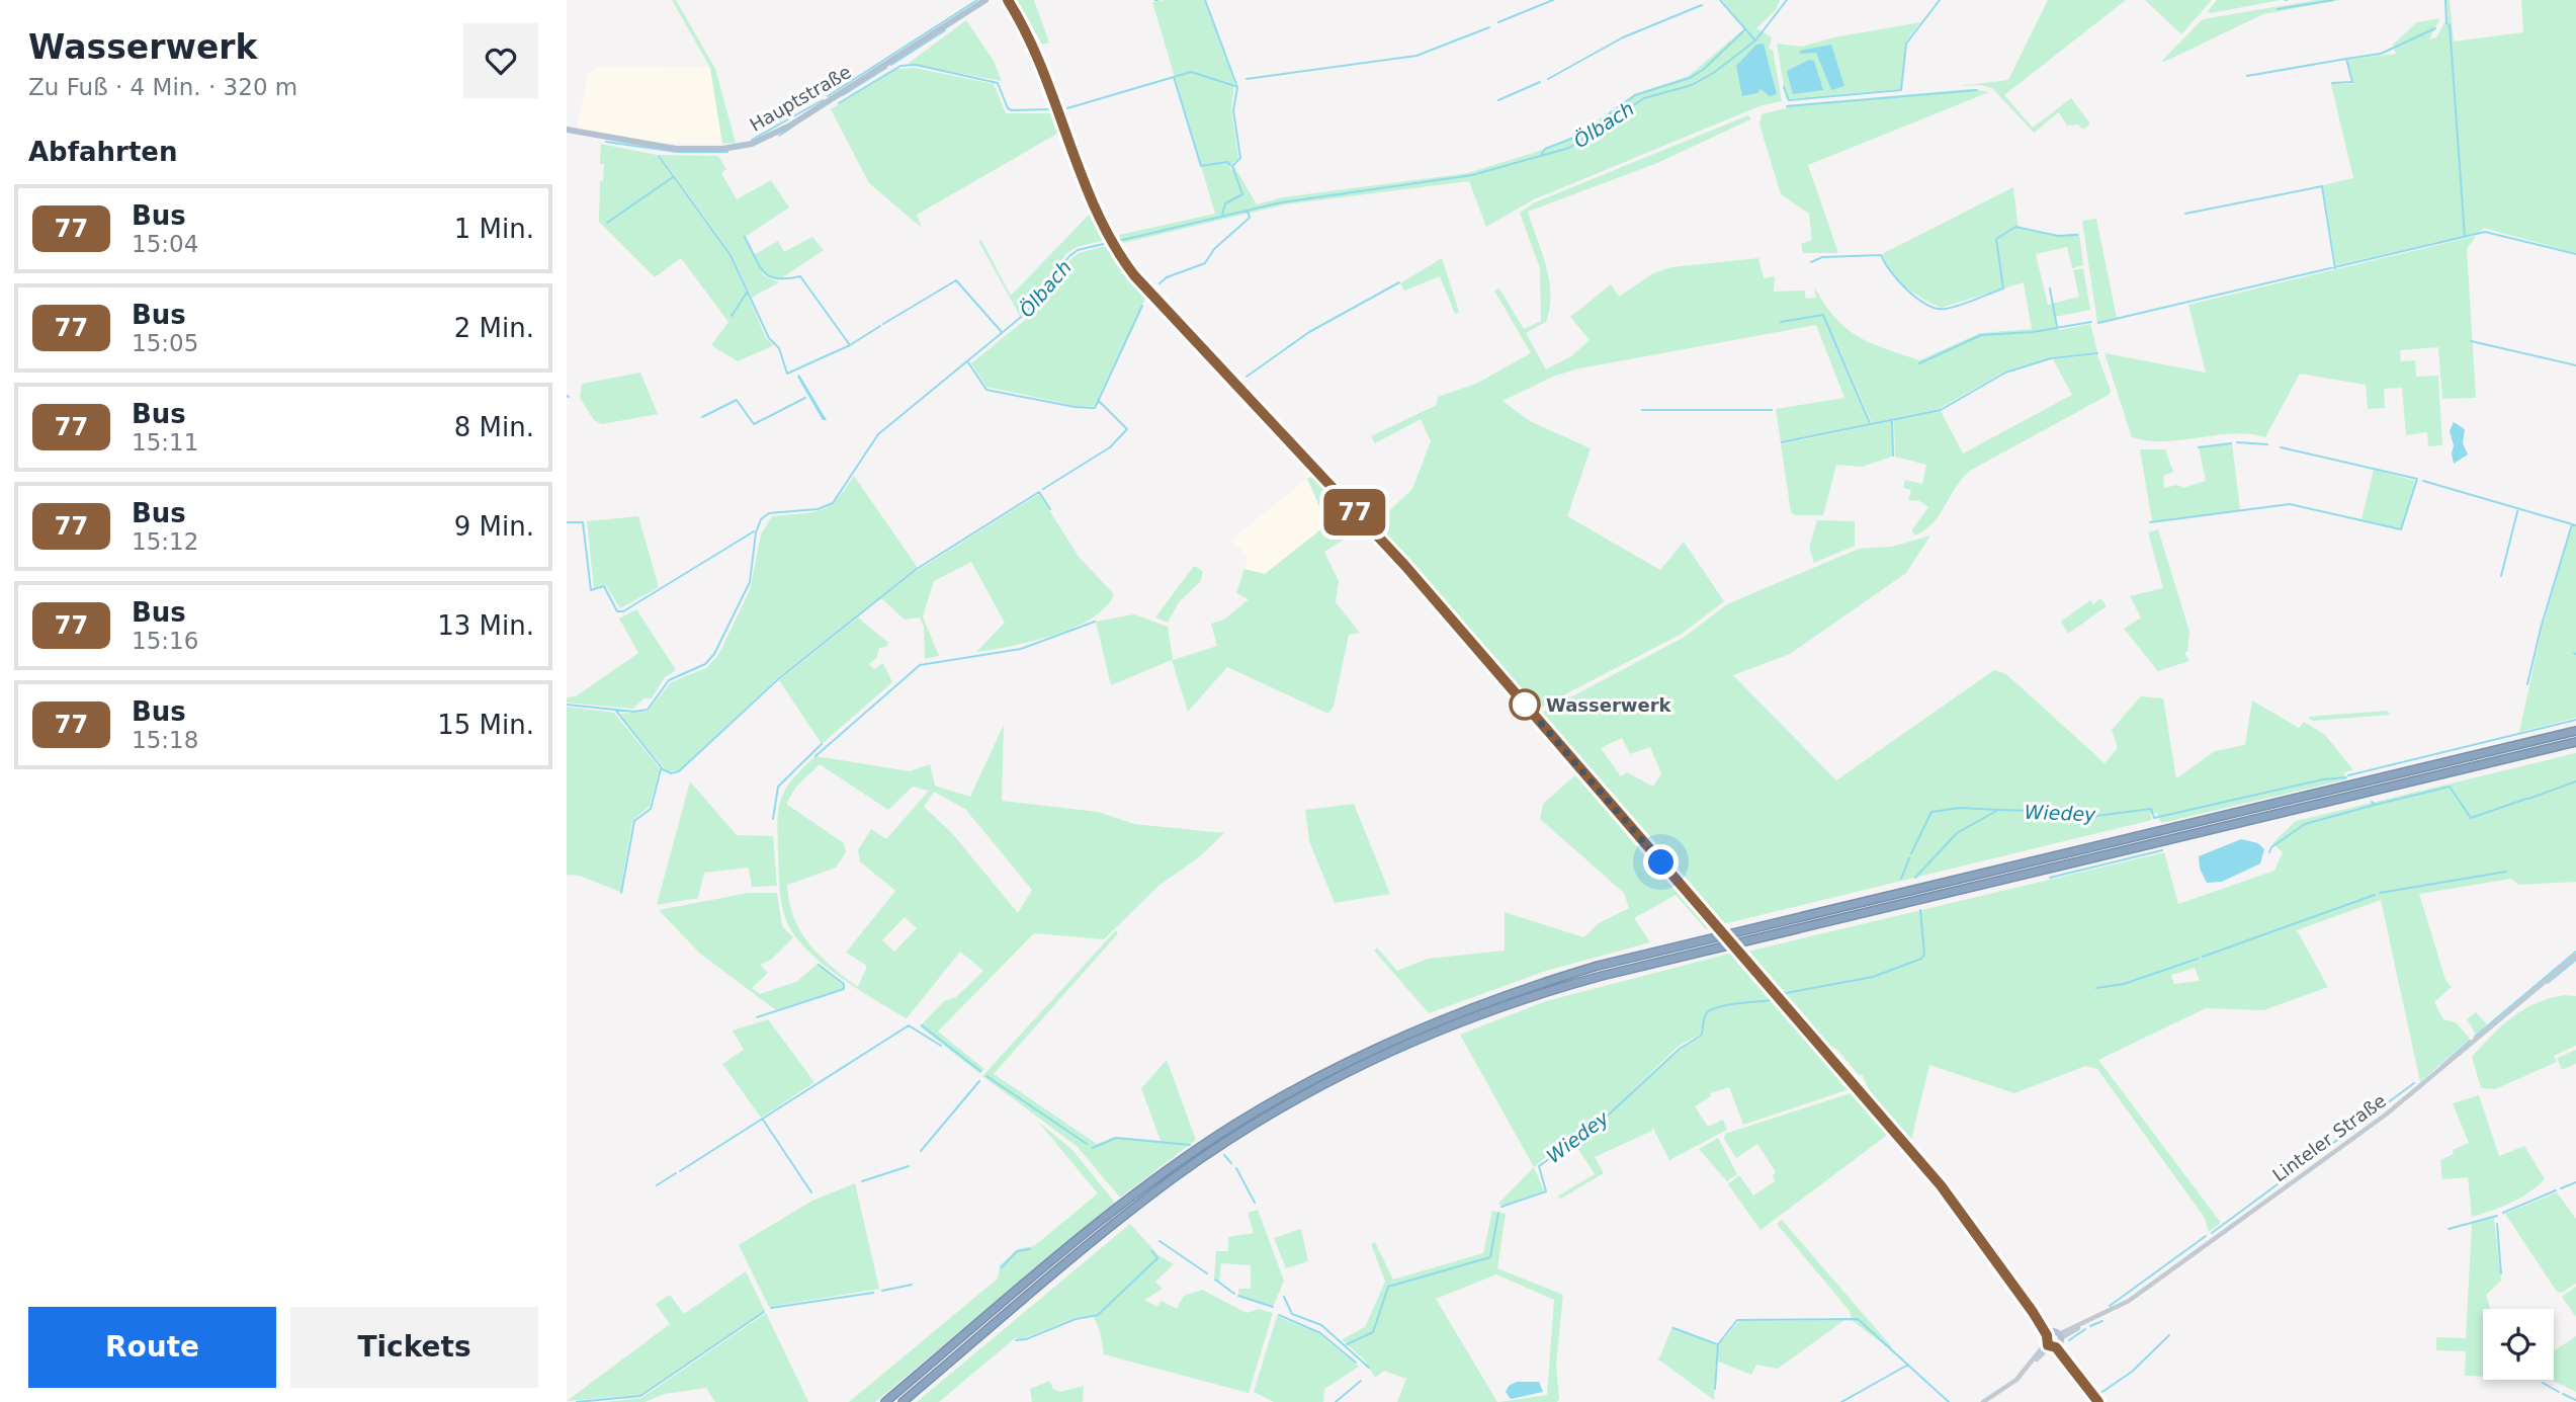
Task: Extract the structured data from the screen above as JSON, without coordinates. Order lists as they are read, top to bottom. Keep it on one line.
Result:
{"streets":{"main road":["Hauptstraße"],"street":["Linteler Straße"]},"water":["Ölbach","Wiedey"],"places":["Wasserwerk"],"lines":["bus line 77"],"page":{"heading":[["Wasserwerk","Zu Fuß · 4 Min. · 320 m"],"Abfahrten"],"on_map":"77","list":[{"mark":"77","name":"Bus","note":"15:04","value":"1 Min."},{"mark":"77","name":"Bus","note":"15:05","value":"2 Min."},{"mark":"77","name":"Bus","note":"15:11","value":"8 Min."},{"mark":"77","name":"Bus","note":"15:12","value":"9 Min."},{"mark":"77","name":"Bus","note":"15:16","value":"13 Min."},{"mark":"77","name":"Bus","note":"15:18","value":"15 Min."}],"buttons":["Route","Tickets"]}}
